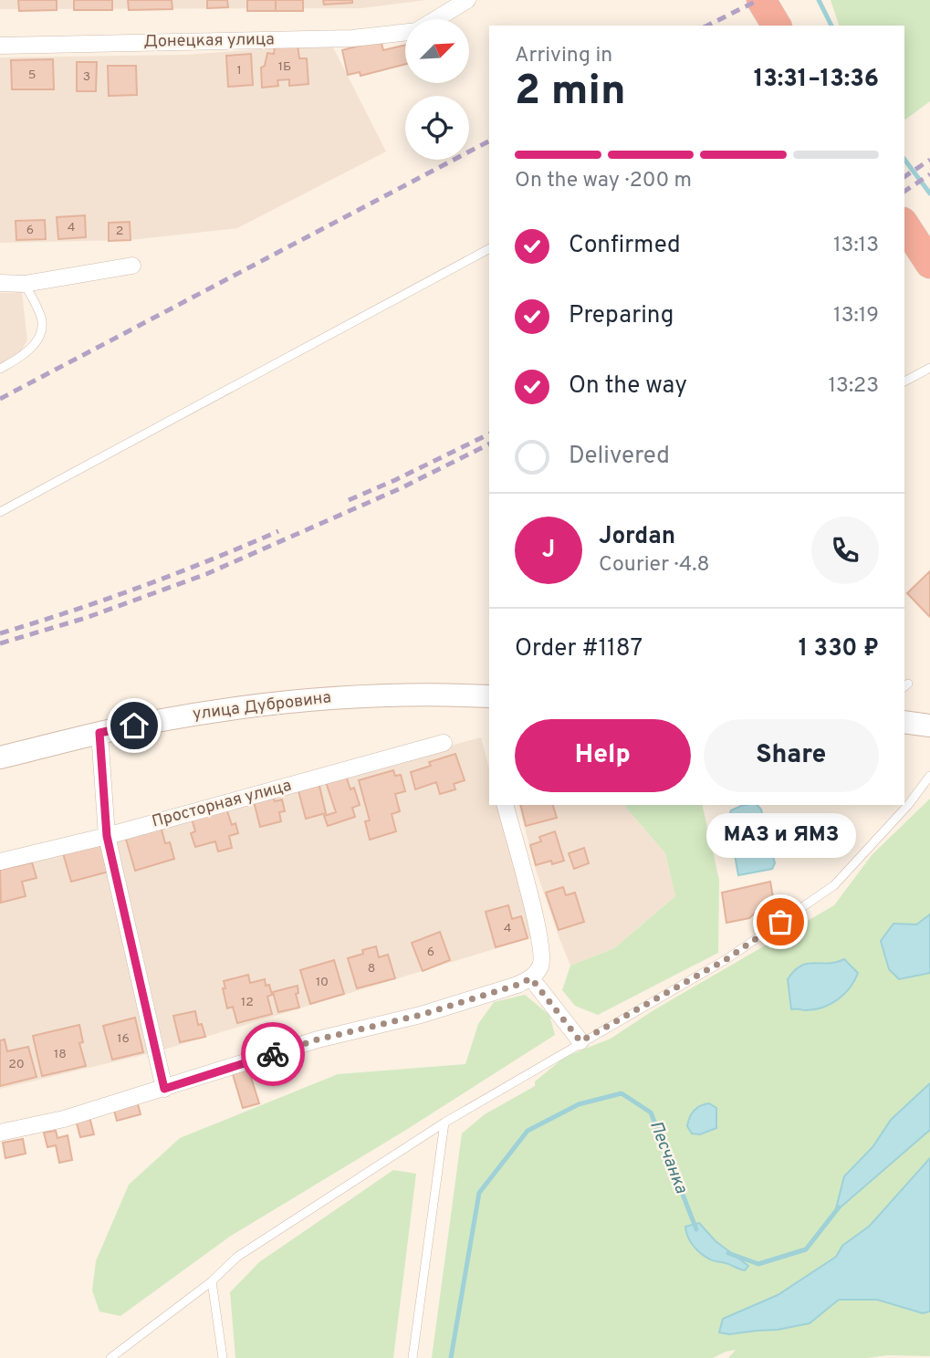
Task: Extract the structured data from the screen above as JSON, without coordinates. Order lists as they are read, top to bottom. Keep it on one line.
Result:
{"streets":{"main road":["улица Дубровина"],"street":["Донецкая улица","Просторная улица"]},"water":["Песчанка"],"places":["МАЗ и ЯМЗ"],"house_numbers":["1Б","1","5","3","4","6","2","4","6","8","10","12","16","18","20"],"north":"top right","page":{"heading":["2 min","Arriving in","13:31–13:36"],"panel":["Jordan","Courier · 4.8","Order #1187","1 330 ₽"],"bar":"On the way · 200 m","list":[["Confirmed","13:13"],["Preparing","13:19"],["On the way","13:23"],"Delivered"],"round":"J","buttons":["Help","Share"],"bubble":"МАЗ и ЯМЗ"}}
